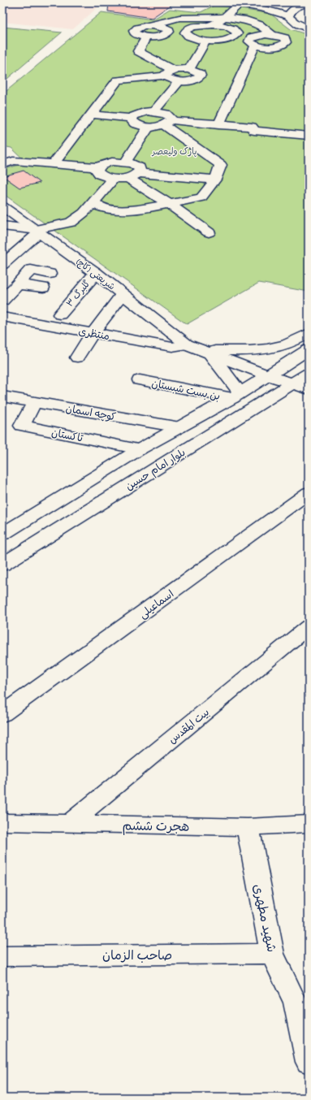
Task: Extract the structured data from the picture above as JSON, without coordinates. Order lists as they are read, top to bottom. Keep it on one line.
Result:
{"streets":{"street":["شریعتی (کاج)","گلبرگ ۳","منتظری","بن بست شبستان","کوچه اسمان","تاکستان","بلوار امام حسین","اسماعیلی","بیت المقدس","هجرت ششم","شهید مطهری","صاحب الزمان"]},"crossings":[["شریعتی (کاج)","گلبرگ ۳"],["شریعتی (کاج)","منتظری"],["کوچه اسمان","تاکستان"],["بیت المقدس","هجرت ششم"],["هجرت ششم","شهید مطهری"],["شهید مطهری","صاحب الزمان"]],"parks":["پارک ولیعصر"]}
